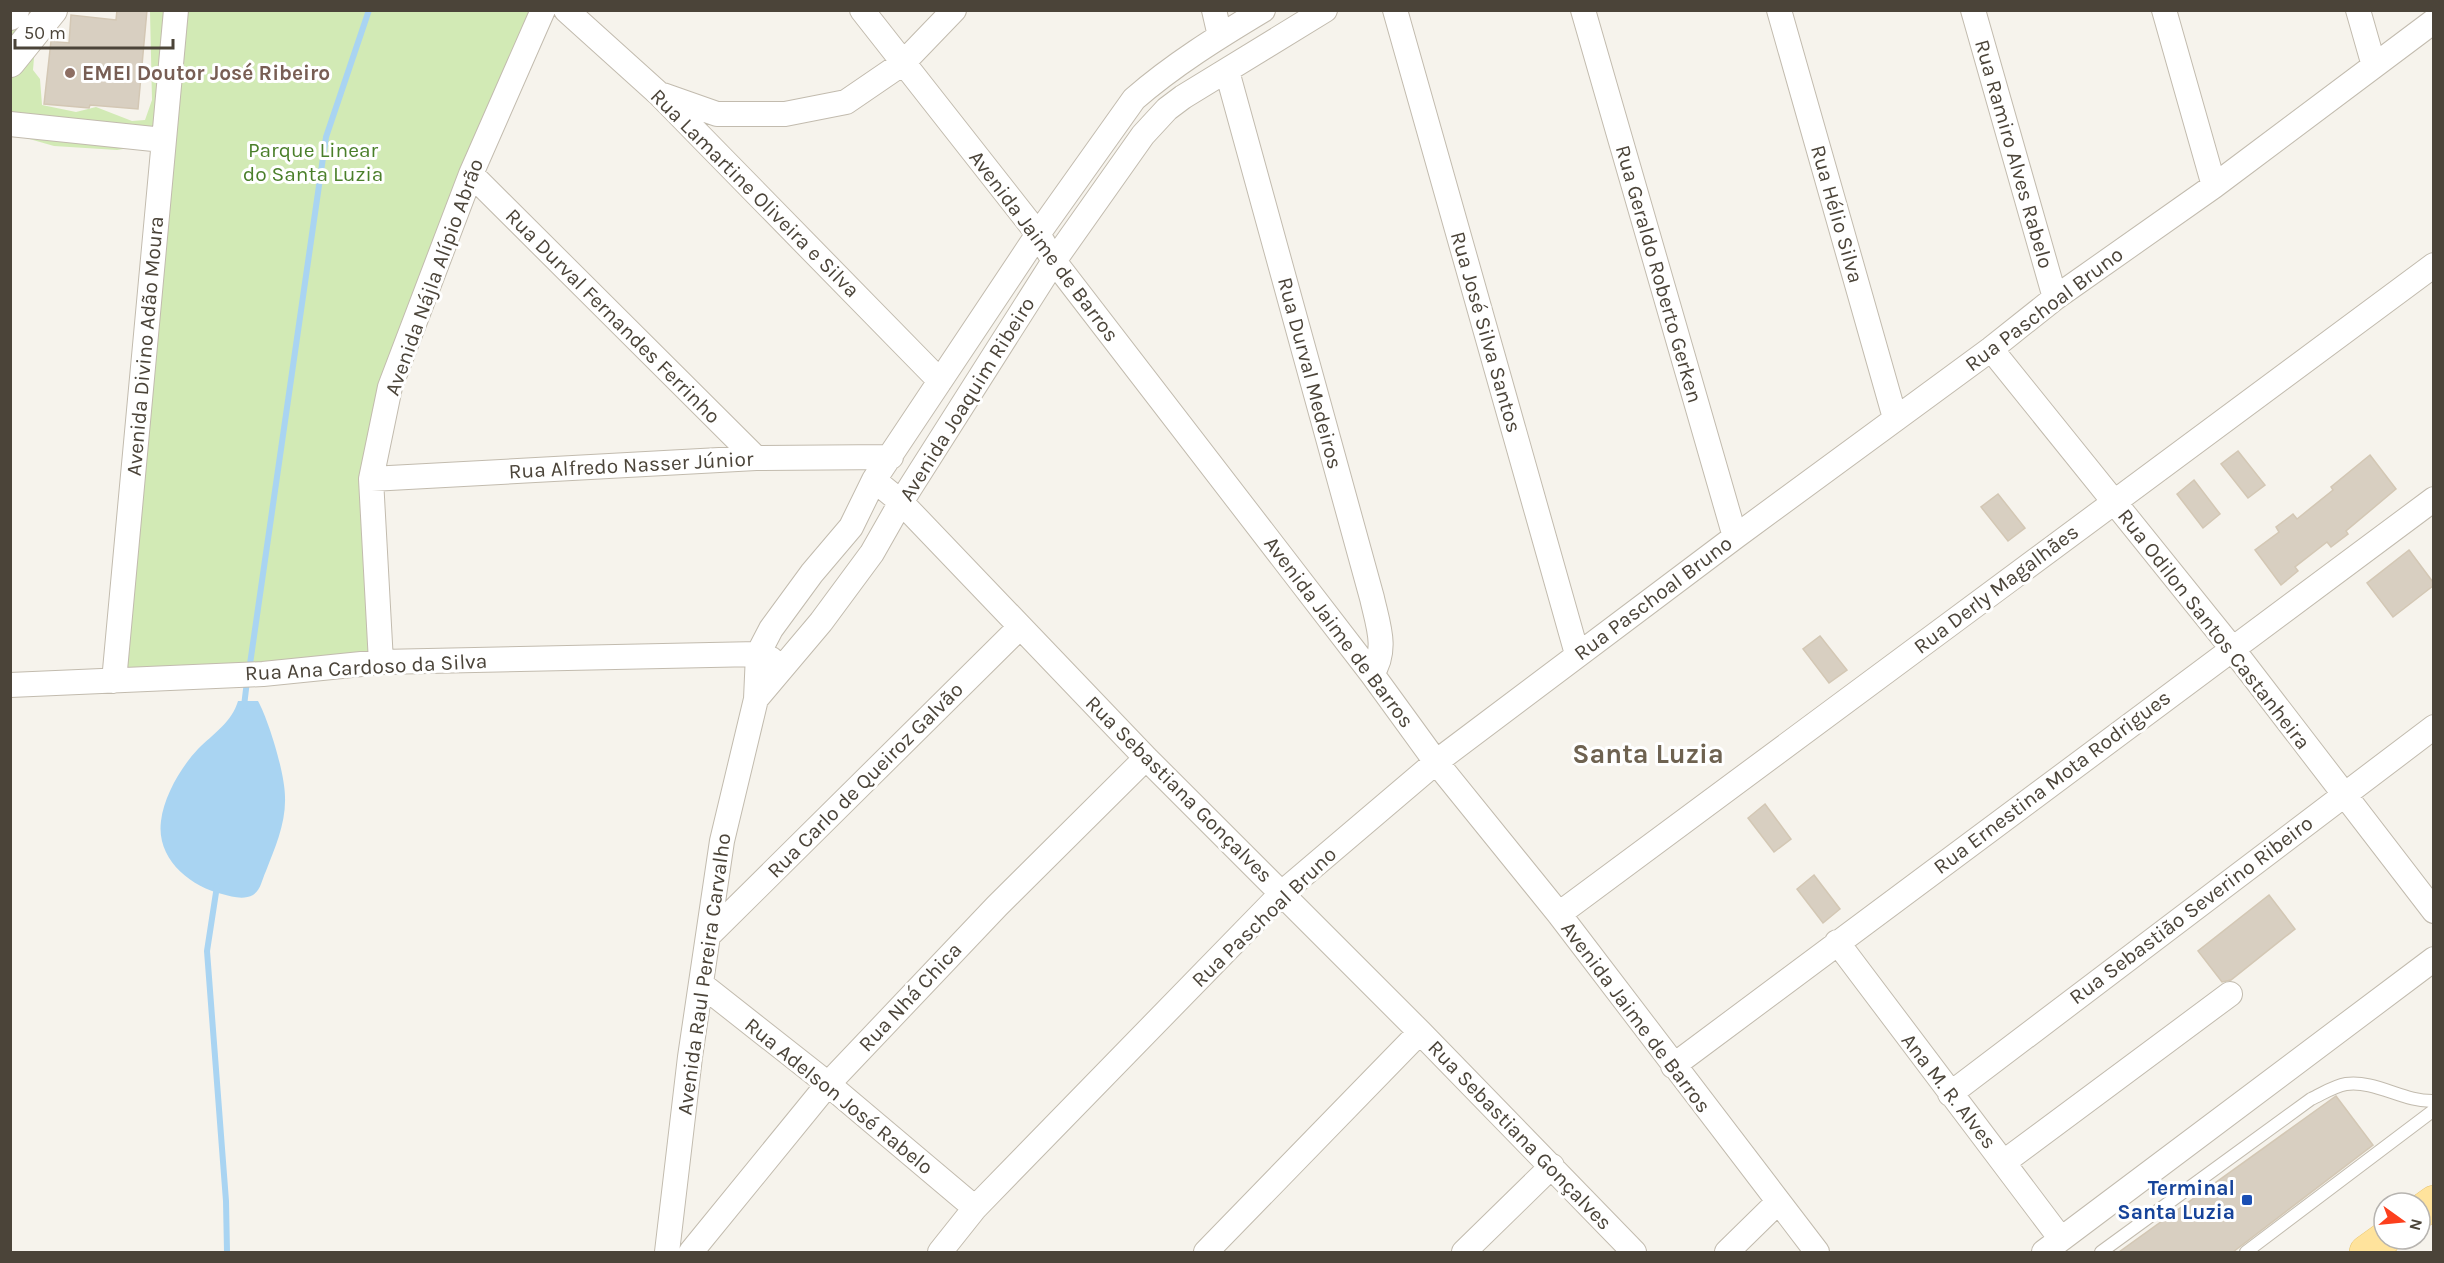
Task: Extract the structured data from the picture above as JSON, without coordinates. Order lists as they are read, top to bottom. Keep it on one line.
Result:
{"streets":{"street":["Rua Ramiro Alves Rabelo","Rua Lamartine Oliveira e Silva","Rua Hélio Silva","Avenida Jaime de Barros","Rua Geraldo Roberto Gerken","Avenida Nájla Alípio Abrão","Rua Paschoal Bruno","Rua Durval Fernandes Ferrinho","Rua José Silva Santos","Avenida Divino Adão Moura","Rua Durval Medeiros","Avenida Joaquim Ribeiro","Rua Alfredo Nasser Júnior","Rua Derly Magalhães","Rua Odilon Santos Castanheira","Rua Ana Cardoso da Silva","Rua Carlo de Queiroz Galvão","Rua Ernestina Mota Rodrigues","Rua Sebastiana Gonçalves","Rua Sebastião Severino Ribeiro","Avenida Raul Pereira Carvalho","Rua Nhá Chica","Ana M. R. Alves","Rua Adelson José Rabelo"]},"crossings":[["Rua Ramiro Alves Rabelo","Rua Paschoal Bruno"],["Rua Lamartine Oliveira e Silva","Avenida Joaquim Ribeiro"],["Rua Hélio Silva","Rua Paschoal Bruno"],["Avenida Jaime de Barros","Rua Paschoal Bruno"],["Avenida Jaime de Barros","Rua Durval Medeiros"],["Avenida Jaime de Barros","Avenida Joaquim Ribeiro"],["Avenida Jaime de Barros","Rua Derly Magalhães"],["Avenida Jaime de Barros","Rua Ernestina Mota Rodrigues"],["Rua Geraldo Roberto Gerken","Rua Paschoal Bruno"],["Avenida Nájla Alípio Abrão","Rua Durval Fernandes Ferrinho"],["Avenida Nájla Alípio Abrão","Rua Alfredo Nasser Júnior"],["Avenida Nájla Alípio Abrão","Rua Ana Cardoso da Silva"],["Rua Paschoal Bruno","Rua José Silva Santos"],["Rua Paschoal Bruno","Rua Odilon Santos Castanheira"],["Rua Paschoal Bruno","Rua Sebastiana Gonçalves"],["Rua Paschoal Bruno","Rua Adelson José Rabelo"],["Rua Durval Fernandes Ferrinho","Rua Alfredo Nasser Júnior"],["Avenida Divino Adão Moura","Rua Ana Cardoso da Silva"],["Rua Durval Medeiros","Avenida Joaquim Ribeiro"],["Avenida Joaquim Ribeiro","Rua Alfredo Nasser Júnior"],["Avenida Joaquim Ribeiro","Rua Ana Cardoso da Silva"],["Avenida Joaquim Ribeiro","Rua Sebastiana Gonçalves"],["Avenida Joaquim Ribeiro","Avenida Raul Pereira Carvalho"],["Rua Derly Magalhães","Rua Odilon Santos Castanheira"],["Rua Odilon Santos Castanheira","Rua Ernestina Mota Rodrigues"],["Rua Odilon Santos Castanheira","Rua Sebastião Severino Ribeiro"],["Rua Ana Cardoso da Silva","Avenida Raul Pereira Carvalho"],["Rua Carlo de Queiroz Galvão","Rua Sebastiana Gonçalves"],["Rua Carlo de Queiroz Galvão","Avenida Raul Pereira Carvalho"],["Rua Ernestina Mota Rodrigues","Ana M. R. Alves"],["Rua Sebastiana Gonçalves","Rua Nhá Chica"],["Rua Sebastião Severino Ribeiro","Ana M. R. Alves"],["Avenida Raul Pereira Carvalho","Rua Adelson José Rabelo"],["Rua Nhá Chica","Rua Adelson José Rabelo"]],"districts":["Santa Luzia"],"parks":["Parque Linear do Santa Luzia"],"places":{"other":["EMEI Doutor José Ribeiro"],"transit":["Terminal Santa Luzia"]},"scale_bar":"50 m","north":"right"}
